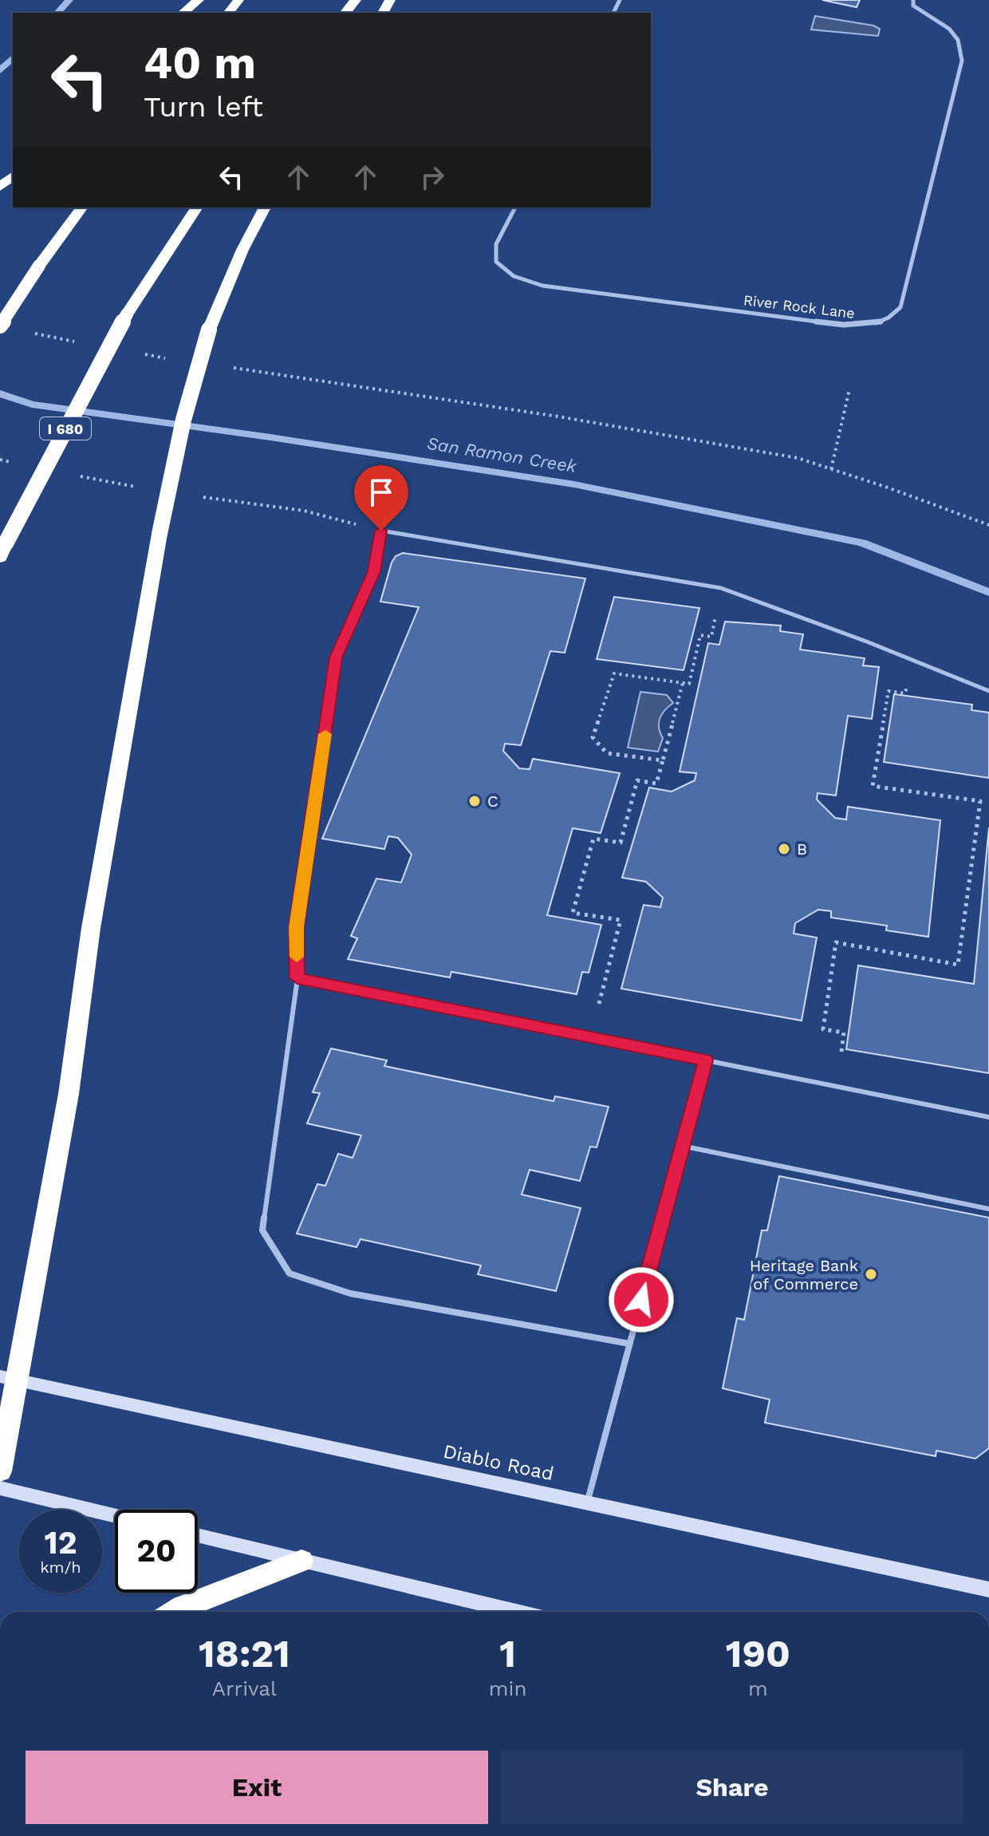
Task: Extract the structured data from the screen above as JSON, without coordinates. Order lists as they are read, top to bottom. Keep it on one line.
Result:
{"streets":{"highway":["I 680"],"street":["River Rock Lane","Diablo Road"]},"water":["San Ramon Creek"],"places":["C","B","Heritage Bank of Commerce"],"page":{"turn":["40 m","Turn left"],"speed":"12 km/h","limit":"20","eta":["18:21","Arrival","1","min","190","m"],"buttons":["Exit","Share"]}}
